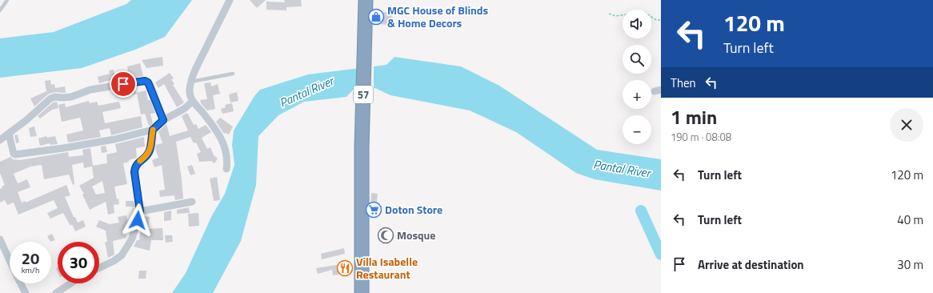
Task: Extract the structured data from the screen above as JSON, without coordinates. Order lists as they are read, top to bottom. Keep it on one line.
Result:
{"streets":{"highway":["57"]},"water":["Pantal River"],"places":{"shop":["MGC House of Blinds & Home Decors"],"supermarket":["Doton Store"],"mosque":["Mosque"],"restaurant":["Villa Isabelle Restaurant"]},"page":{"turn":["120 m","Turn left"],"map_buttons":["+","−"],"then":"Then","heading":["1 min","190 m · 08:08"],"list":[{"name":"Turn left","value":"120 m"},{"name":"Turn left","value":"40 m"},{"name":"Arrive at destination","value":"30 m"}],"speed":"20 km/h","limit":"30"}}
